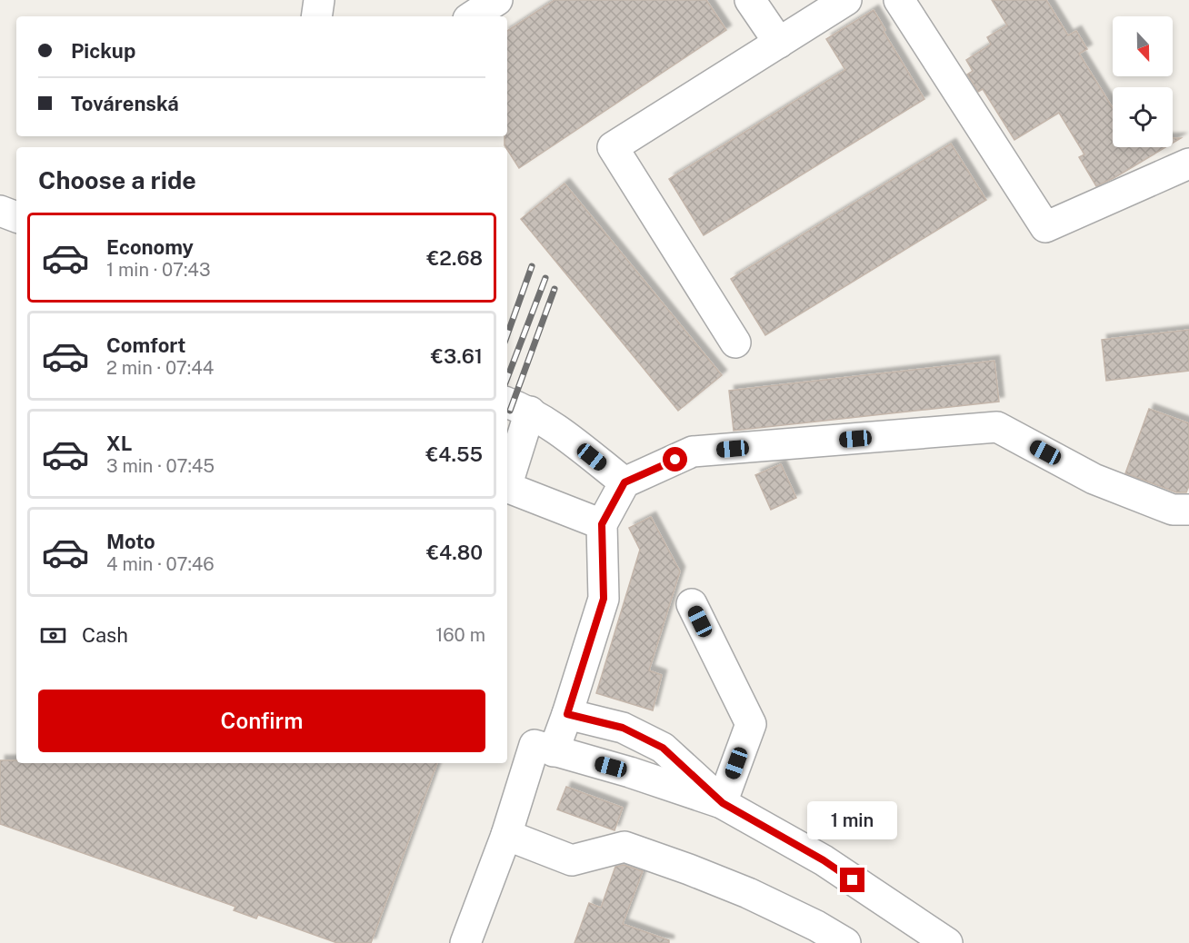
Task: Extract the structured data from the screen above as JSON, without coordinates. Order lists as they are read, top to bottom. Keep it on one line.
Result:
{"north":"bottom","page":{"banner":["Pickup","Továrenská"],"heading":"Choose a ride","list":[{"name":"Economy","note":"1 min · 07:43","value":"€2.68"},{"name":"Comfort","note":"2 min · 07:44","value":"€3.61"},{"name":"XL","note":"3 min · 07:45","value":"€4.55"},{"name":"Moto","note":"4 min · 07:46","value":"€4.80"}],"pay":["Cash","160 m"],"buttons":"Confirm","bubble":"1 min"}}
